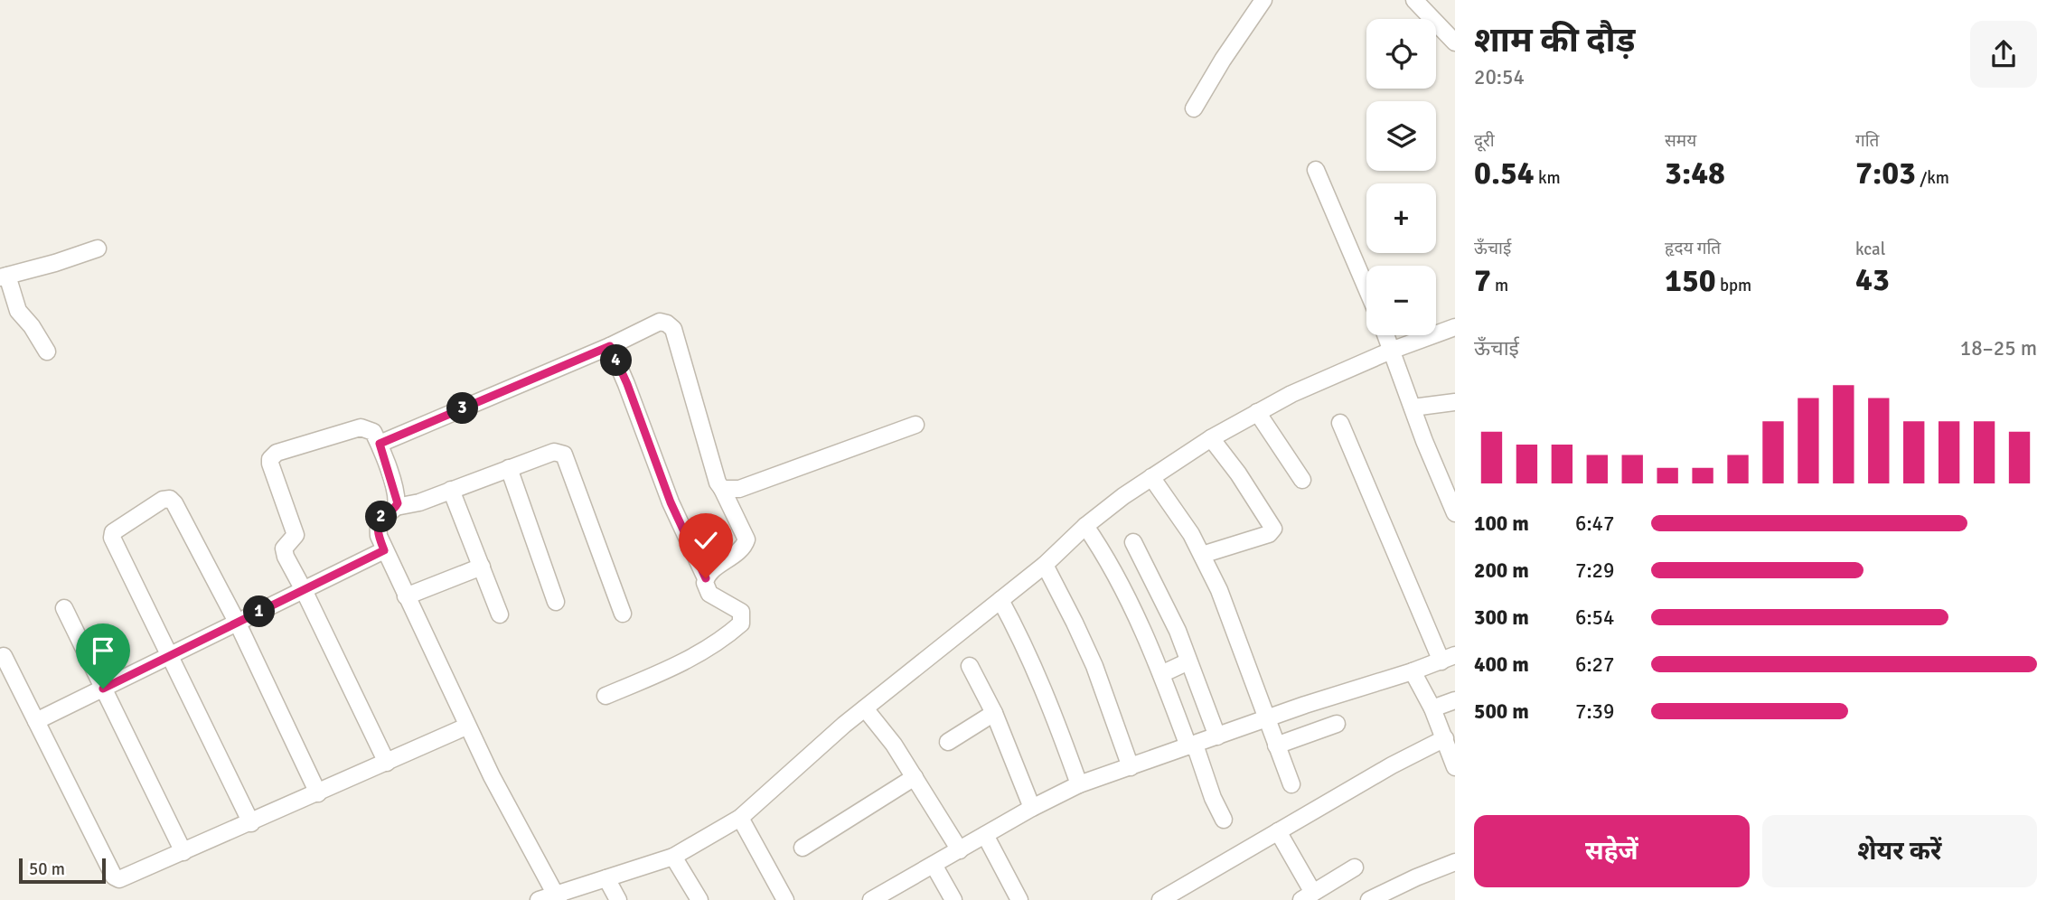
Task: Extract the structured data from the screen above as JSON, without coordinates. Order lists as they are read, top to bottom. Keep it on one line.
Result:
{"scale_bar":"50 m","page":{"heading":["शाम की दौड़","20:54"],"map_buttons":["+","−"],"stats":[["दूरी","0.54 km"],["समय","3:48"],["गति","7:03 /km"],["ऊँचाई","7 m"],["हृदय गति","150 bpm"],["kcal","43"]],"chart":["ऊँचाई","18–25 m"],"pins":["4","3","2","1"],"list":[{"name":"100 m","note":"6:47"},{"name":"200 m","note":"7:29"},{"name":"300 m","note":"6:54"},{"name":"400 m","note":"6:27"},{"name":"500 m","note":"7:39"}],"buttons":["सहेजें","शेयर करें"],"scale":"50 m"}}
